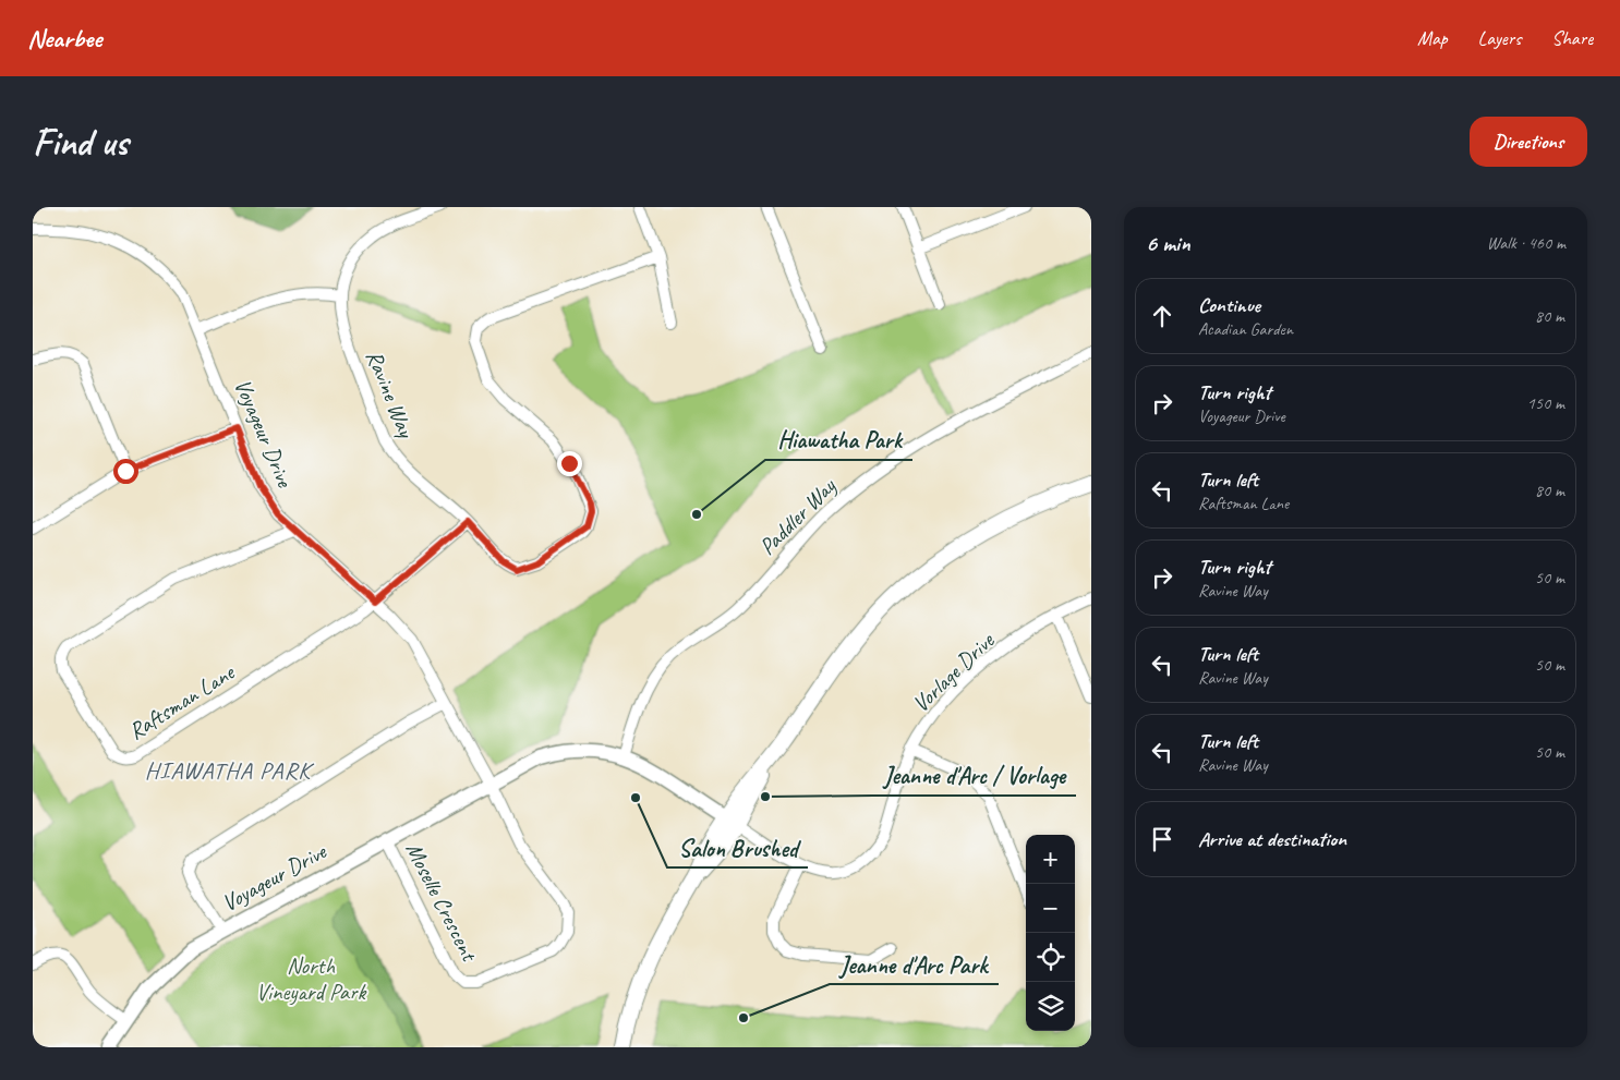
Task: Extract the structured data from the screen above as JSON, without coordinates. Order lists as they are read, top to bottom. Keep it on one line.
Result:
{"streets":{"street":["Ravine Way","Voyageur Drive","Paddler Way","Vorlage Drive","Raftsman Lane","Moselle Crescent"]},"crossings":[["Ravine Way","Raftsman Lane"],["Voyageur Drive","Paddler Way"],["Voyageur Drive","Vorlage Drive"],["Voyageur Drive","Raftsman Lane"],["Voyageur Drive","Moselle Crescent"]],"districts":["HIAWATHA PARK"],"parks":["North Vineyard Park"],"places":["Hiawatha Park","Jeanne d'Arc / Vorlage","Salon Brushed","Jeanne d'Arc Park"],"page":{"header":"Nearbee","nav":["Map","Layers","Share"],"buttons":"Directions","title":"Find us","heading":["6 min","Walk · 460 m"],"list":[["Continue","Acadian Garden","80 m"],["Turn right","Voyageur Drive","150 m"],["Turn left","Raftsman Lane","80 m"],["Turn right","Ravine Way","50 m"],["Turn left","Ravine Way","50 m"],["Turn left","Ravine Way","50 m"],"Arrive at destination"],"map_buttons":["+","−"]}}
